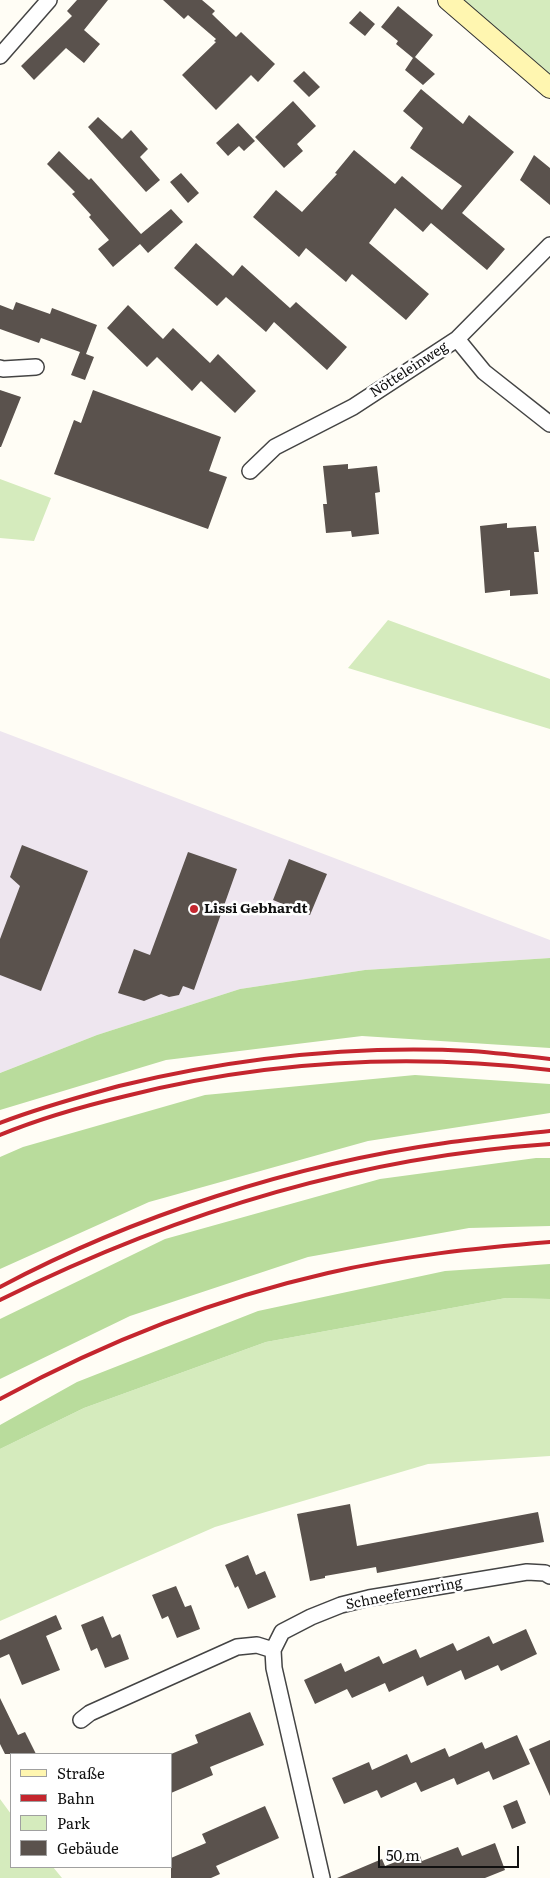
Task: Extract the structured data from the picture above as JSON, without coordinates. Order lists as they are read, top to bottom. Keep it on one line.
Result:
{"streets":{"street":["Nötteleinweg","Schneefernerring"]},"places":["Lissi Gebhardt"],"legend":["Straße","Bahn","Park","Gebäude"],"scale_bar":"50 m"}
